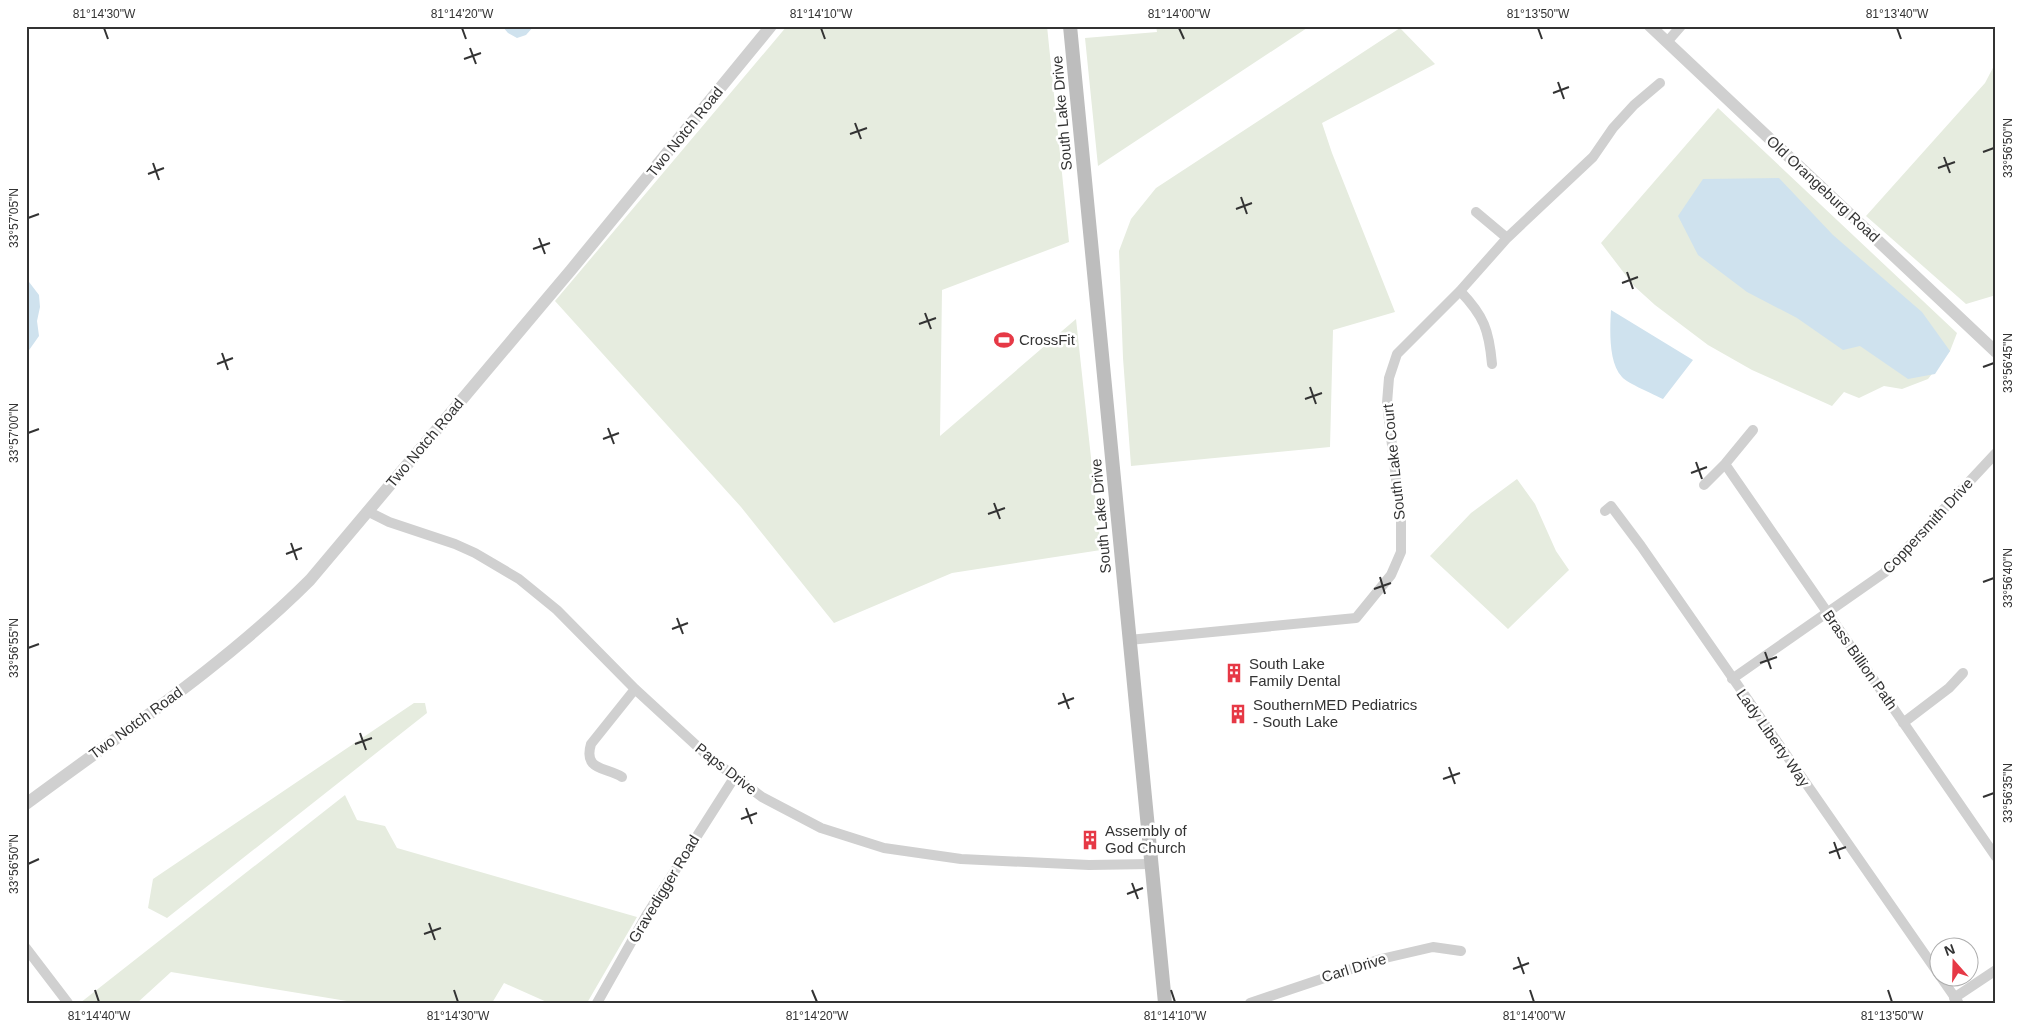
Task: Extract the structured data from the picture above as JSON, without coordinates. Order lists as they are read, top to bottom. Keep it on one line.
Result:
{"streets":{"main road":["South Lake Drive"],"street":["Two Notch Road","Old Orangeburg Road","South Lake Court","Coppersmith Drive","Brass Billion Path","Lady Liberty Way","Paps Drive","Gravedigger Road","Carl Drive"]},"crossings":[["South Lake Drive","South Lake Court"],["South Lake Drive","Paps Drive"],["Two Notch Road","Paps Drive"],["Coppersmith Drive","Brass Billion Path"],["Coppersmith Drive","Lady Liberty Way"],["Paps Drive","Gravedigger Road"]],"places":{"sports":["CrossFit"],"building":["South Lake Family Dental","SouthernMED Pediatrics - South Lake","Assembly of God Church"]},"north":"top","coordinates":["81°14'30\"W","81°14'20\"W","81°14'10\"W","81°14'00\"W","81°13'50\"W","81°13'40\"W","33°56'50\"N","33°57'05\"N","33°56'45\"N","33°57'00\"N","33°56'40\"N","33°56'55\"N","33°56'35\"N","81°14'40\"W"]}
